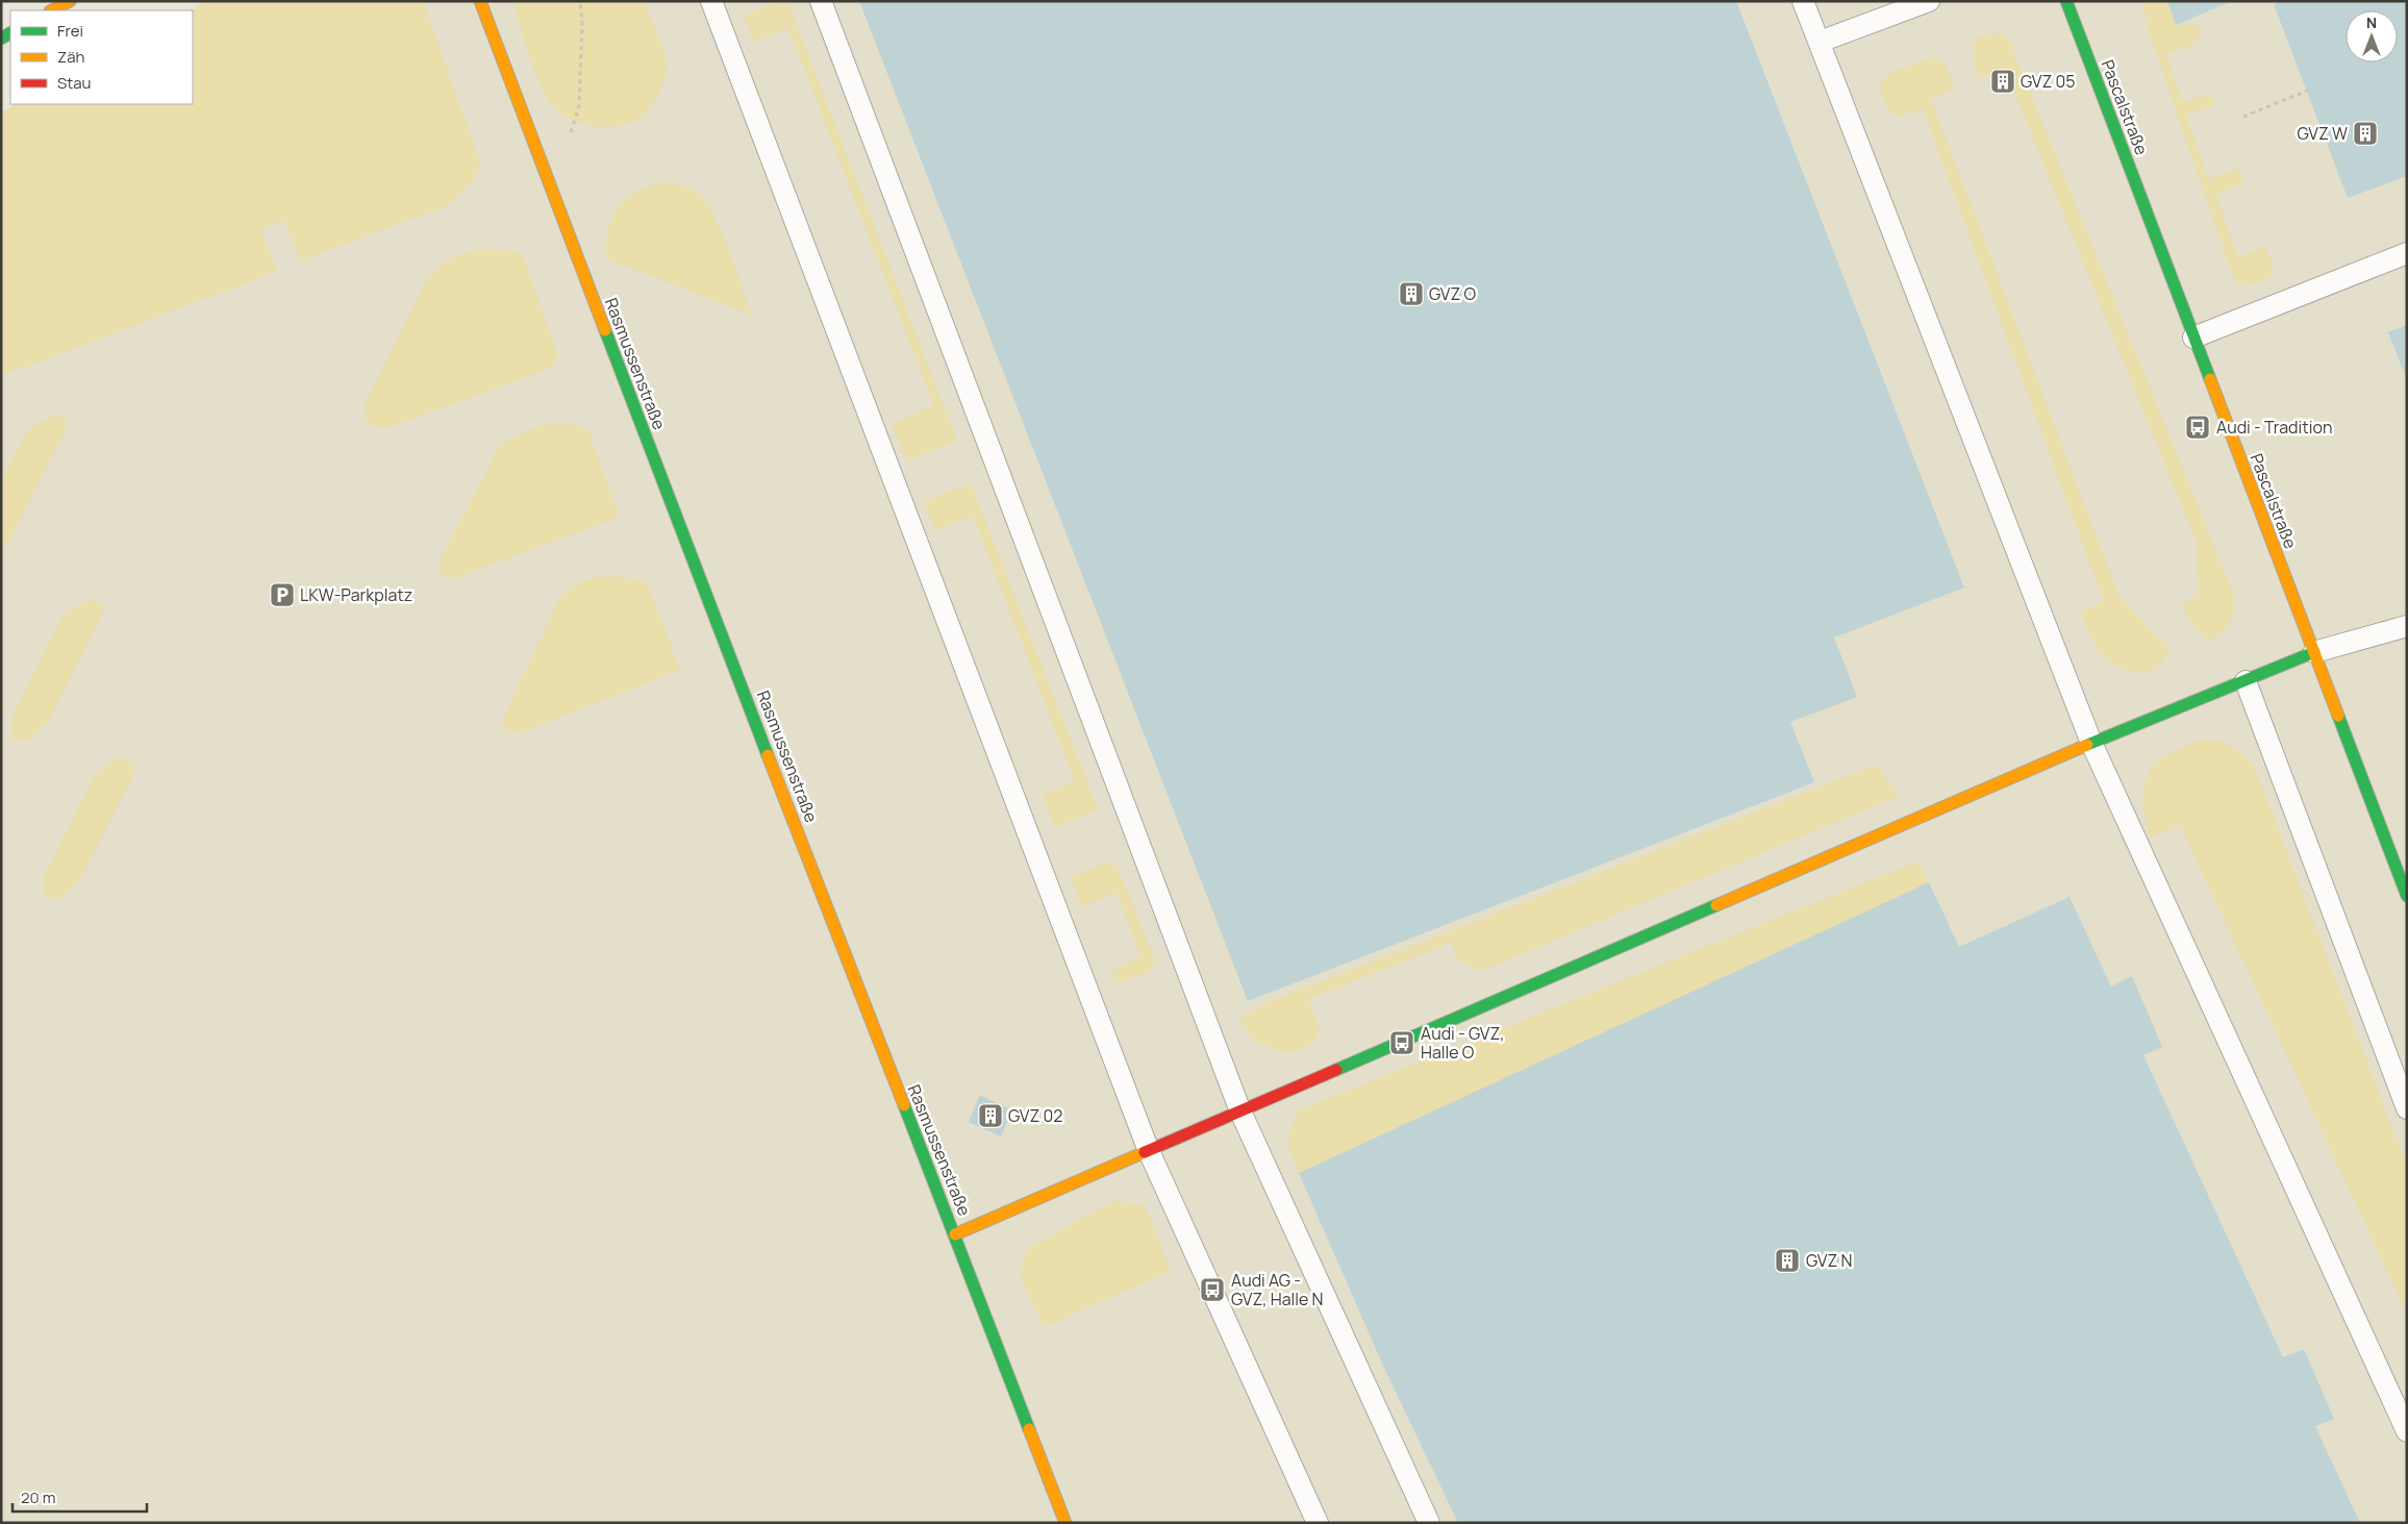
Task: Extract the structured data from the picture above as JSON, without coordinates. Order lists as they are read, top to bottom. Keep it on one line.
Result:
{"streets":{"street":["Pascalstraße","Rasmussenstraße"]},"places":{"building":["GVZ 05","GVZ W","GVZ O","GVZ 02","GVZ N"],"bus stop":["Audi - Tradition","Audi - GVZ, Halle O","Audi AG - GVZ, Halle N"],"parking":["LKW-Parkplatz"]},"legend":["Frei","Zäh","Stau"],"scale_bar":"20 m","north":"top"}
